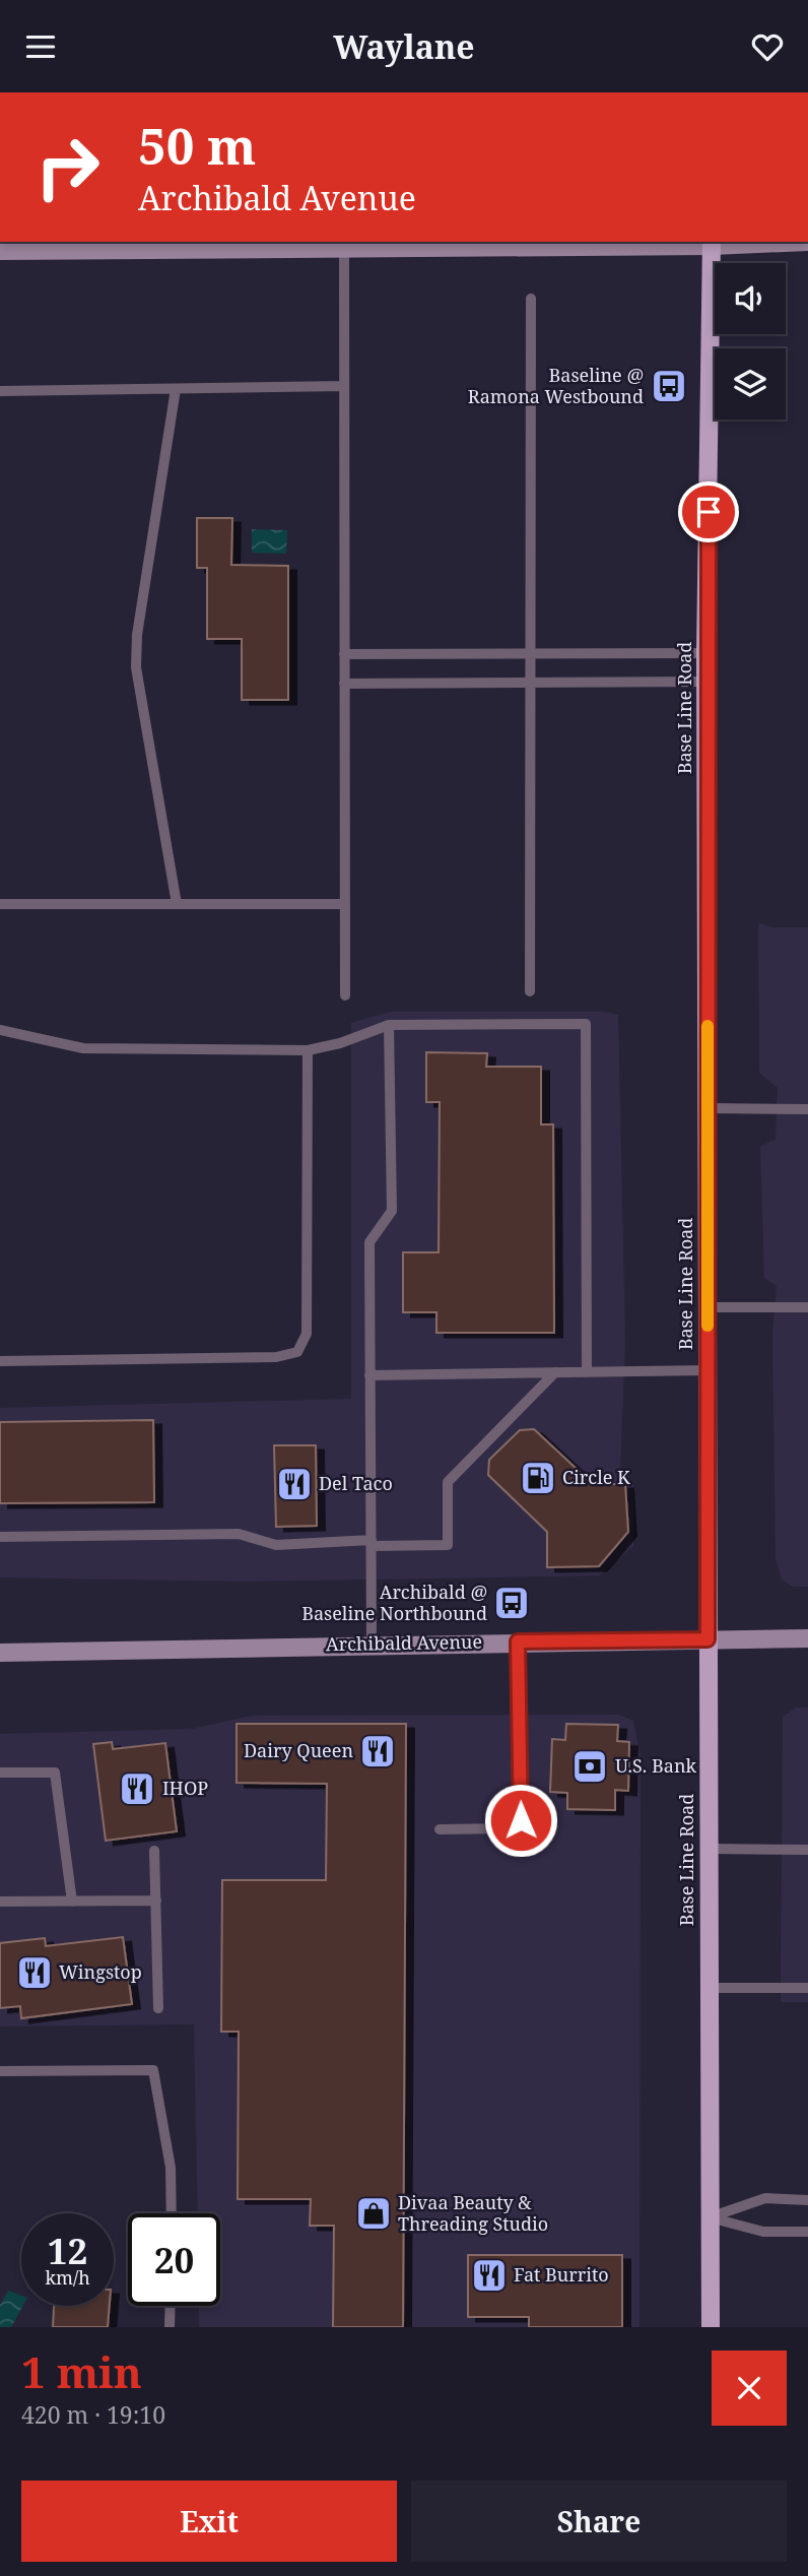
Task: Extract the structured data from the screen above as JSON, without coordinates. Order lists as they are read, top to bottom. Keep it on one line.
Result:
{"streets":{"main road":["Base Line Road","Archibald Avenue"]},"crossings":[["Base Line Road","Archibald Avenue"]],"places":{"bus stop":["Baseline @ Ramona Westbound","Archibald @ Baseline Northbound"],"fuel station":["Circle K"],"restaurant":["Del Taco","Dairy Queen","IHOP","Wingstop","Fat Burrito"],"bank":["U.S. Bank"],"shop":["Divaa Beauty & Threading Studio"]},"page":{"header":"Waylane","turn":["50 m","Archibald Avenue"],"speed":"12 km/h","limit":"20","heading":["1 min","420 m · 19:10"],"buttons":["Exit","Share"]}}
